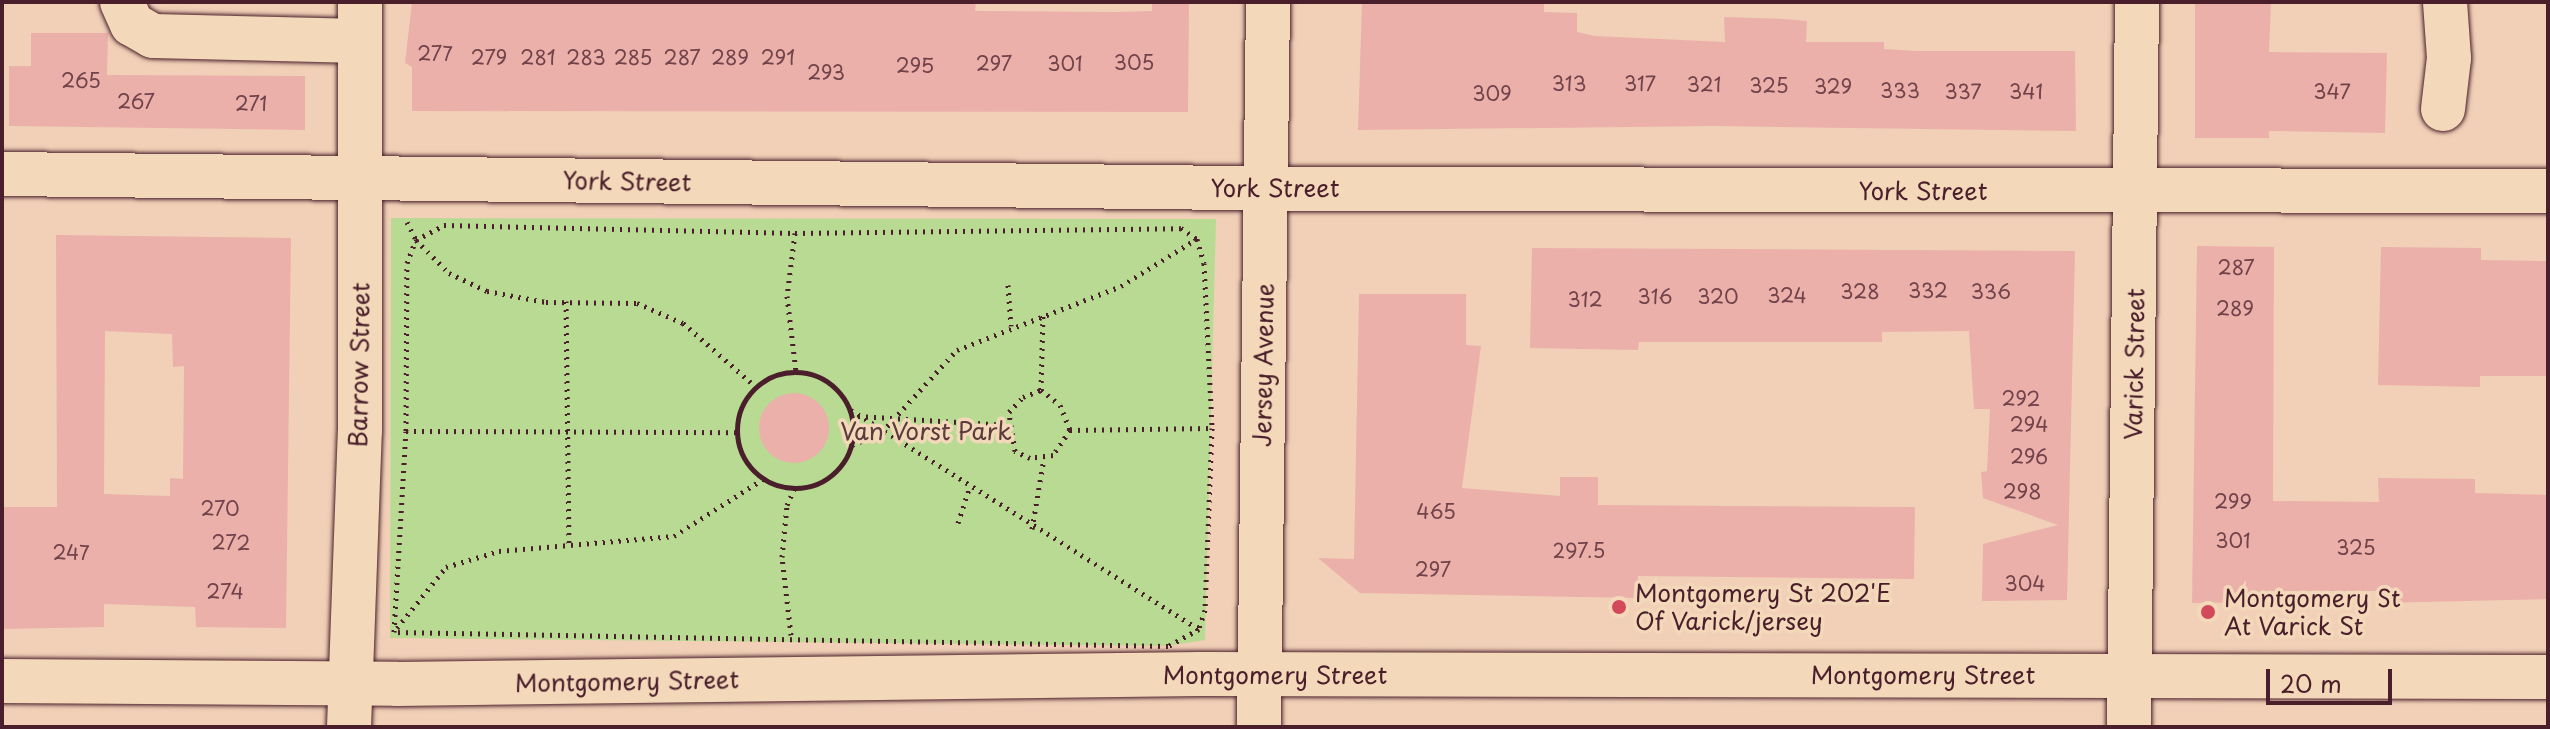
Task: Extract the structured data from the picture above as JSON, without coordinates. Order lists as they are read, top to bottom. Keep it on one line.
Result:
{"streets":{"street":["York Street","Varick Street","Barrow Street","Jersey Avenue","Montgomery Street"]},"crossings":[["York Street","Varick Street"],["York Street","Barrow Street"],["York Street","Jersey Avenue"],["Varick Street","Montgomery Street"],["Barrow Street","Montgomery Street"],["Jersey Avenue","Montgomery Street"]],"parks":["Van Vorst Park"],"places":["Montgomery St 202'E Of Varick/jersey","Montgomery St At Varick St"],"house_numbers":["277","279","281","283","285","287","289","291","305","297","301","295","293","265","313","317","321","325","329","333","337","341","347","309","267","271","287","332","328","336","324","316","320","312","289","292","294","296","298","299","270","465","301","272","325","297.5","247","297","304","274"],"scale_bar":"20 m"}
